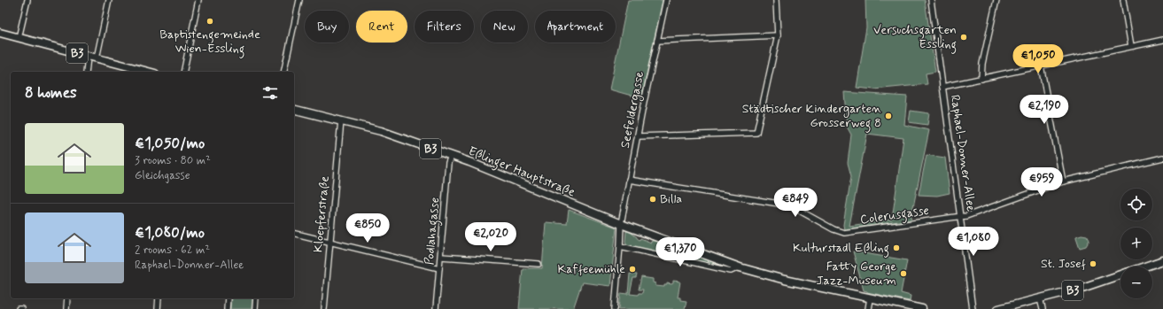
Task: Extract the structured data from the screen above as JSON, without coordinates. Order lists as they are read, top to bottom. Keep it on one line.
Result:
{"streets":{"main road":["B3","Eßlinger Hauptstraße"],"street":["Seefeldergasse","Raphael-Donner-Allee","Kloepferstraße","Colerusgasse","Podlahagasse"]},"crossings":[["Seefeldergasse","Eßlinger Hauptstraße"],["Seefeldergasse","Colerusgasse"],["Raphael-Donner-Allee","Colerusgasse"],["Eßlinger Hauptstraße","Kloepferstraße"],["Eßlinger Hauptstraße","Podlahagasse"]],"places":["Baptistengemeinde Wien-Essling","Versuchsgarten Essling","Städtischer Kindergarten Grosserweg 8","Billa","Kulturstadl Eßling","St. Josef","Kaffeemühle","Fatty George Jazz-Museum"],"page":{"chip":["Buy","Rent","Filters","New","Apartment"],"price":["€1,050","€2,190","€959","€849","€850","€2,020","€1,080","€1,370"],"heading":"8 homes","list":[{"name":"€1,050/mo","note":"3 rooms · 80 m² · Gleichgasse"},{"name":"€1,080/mo","note":"2 rooms · 62 m² · Raphael-Donner-Allee"}],"map_buttons":["+","−"]}}
